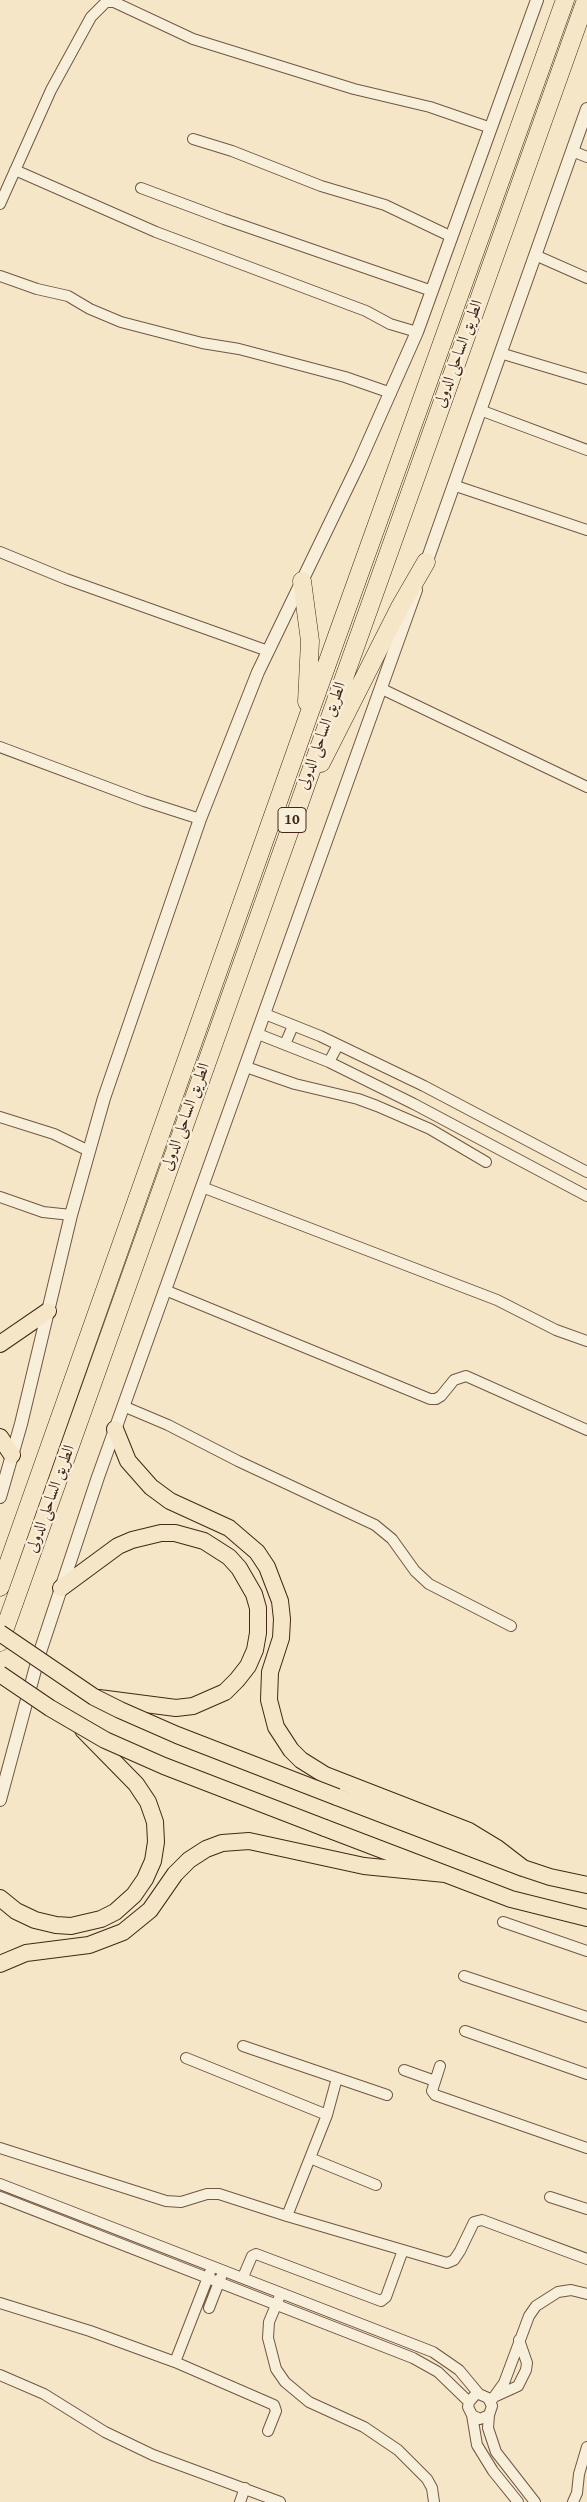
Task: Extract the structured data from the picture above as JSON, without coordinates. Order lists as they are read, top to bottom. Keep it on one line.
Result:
{"streets":{"highway":["الطريق الساحلى الدولى","10"]}}
